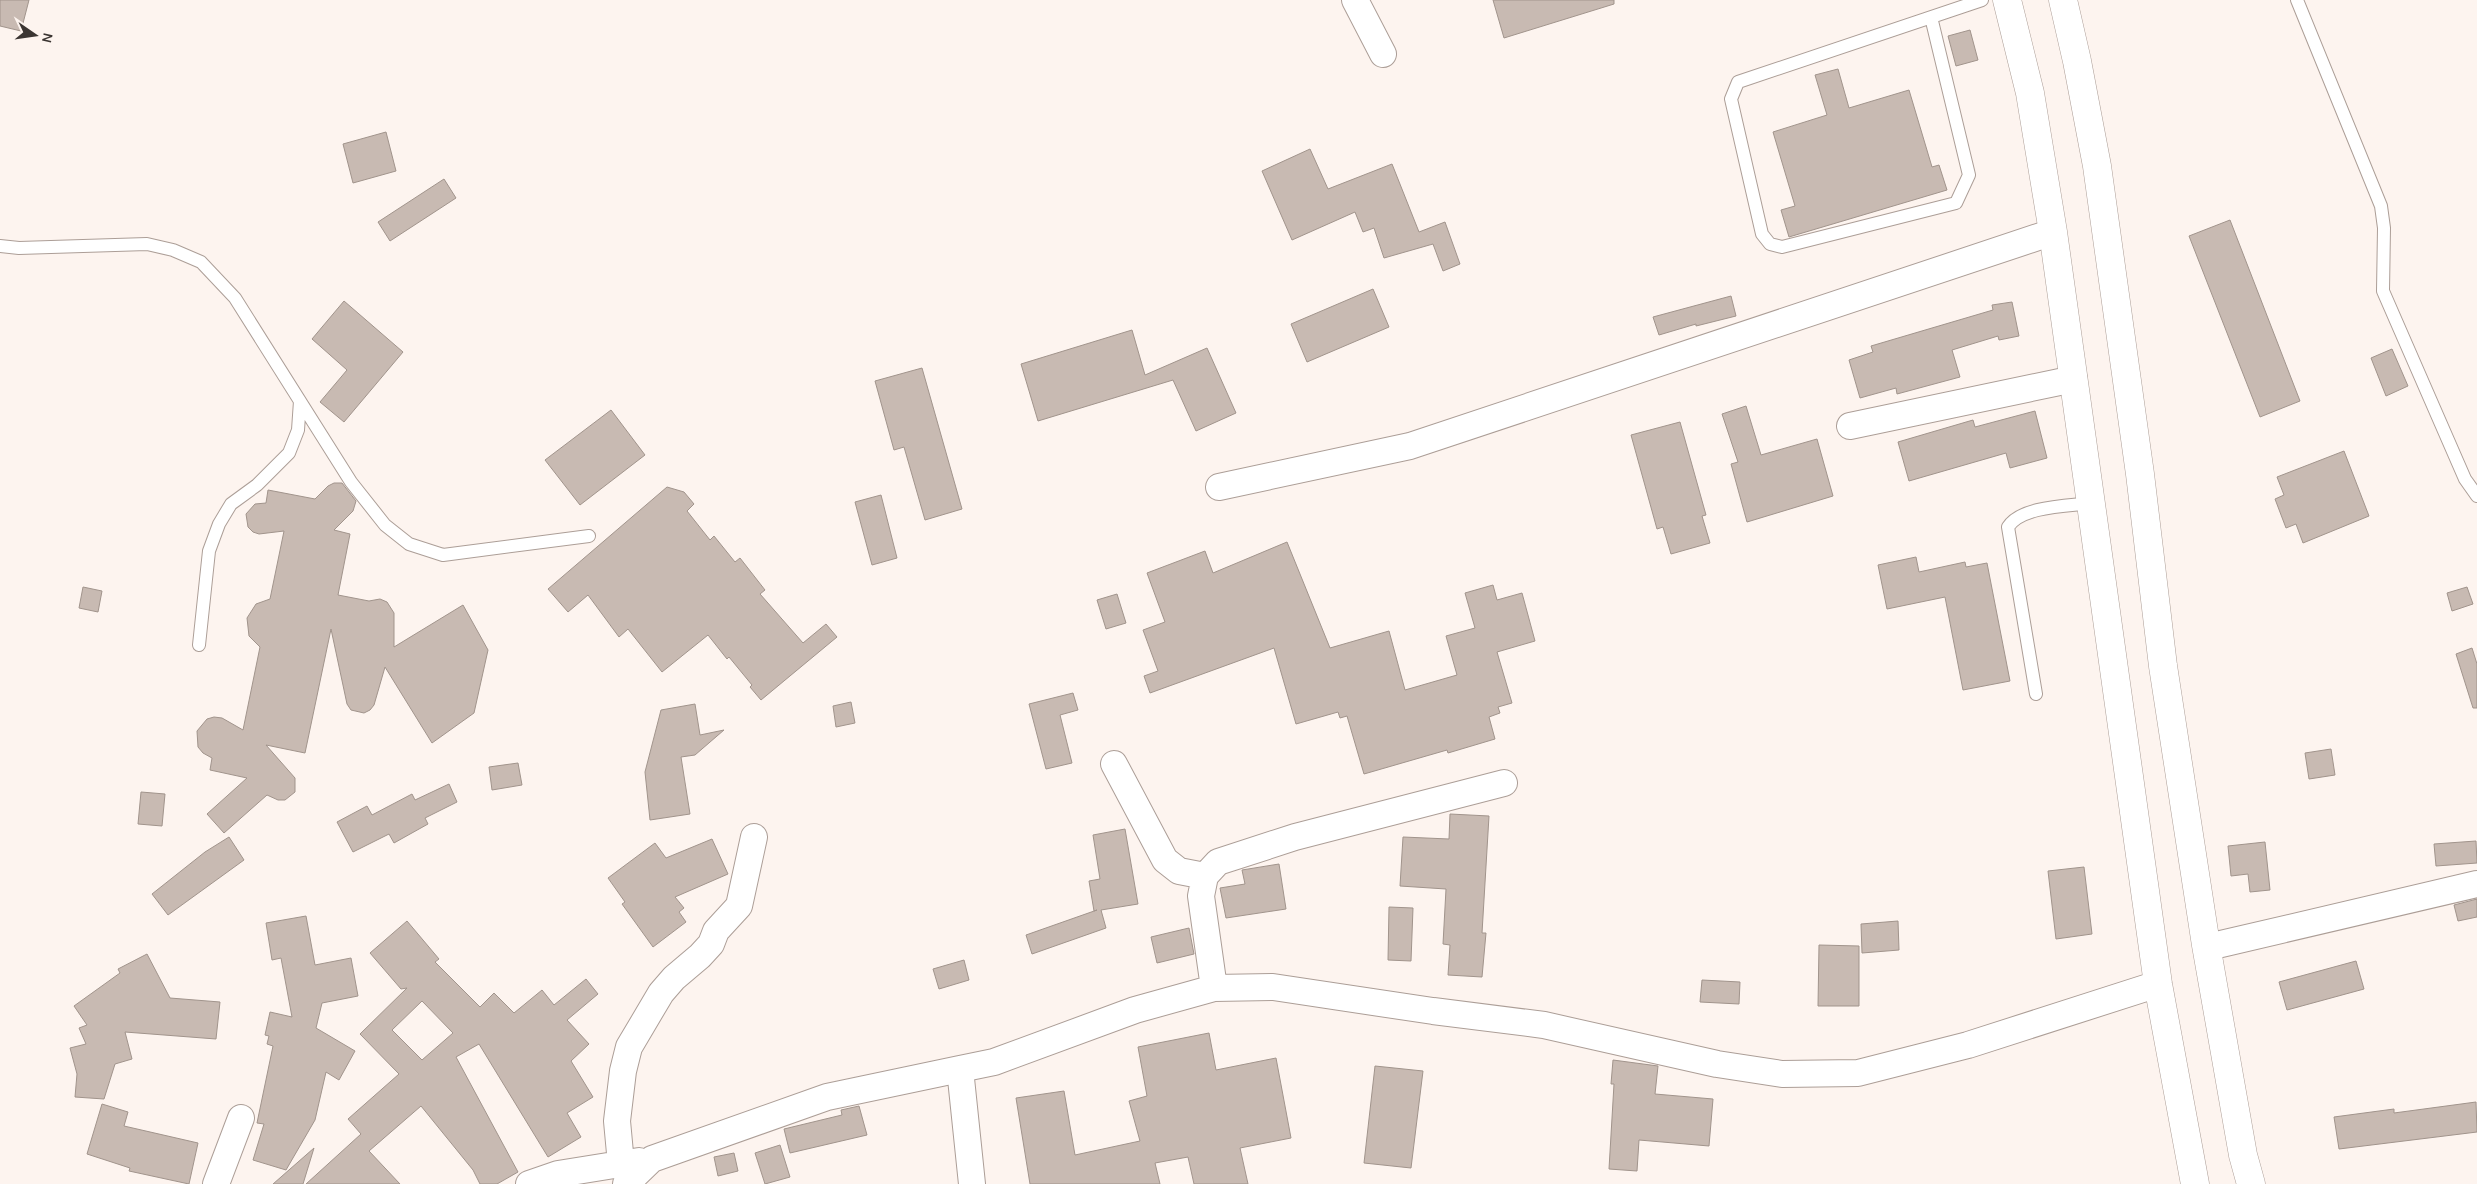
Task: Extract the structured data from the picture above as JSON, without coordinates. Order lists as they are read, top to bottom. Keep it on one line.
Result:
{"north":"right"}
